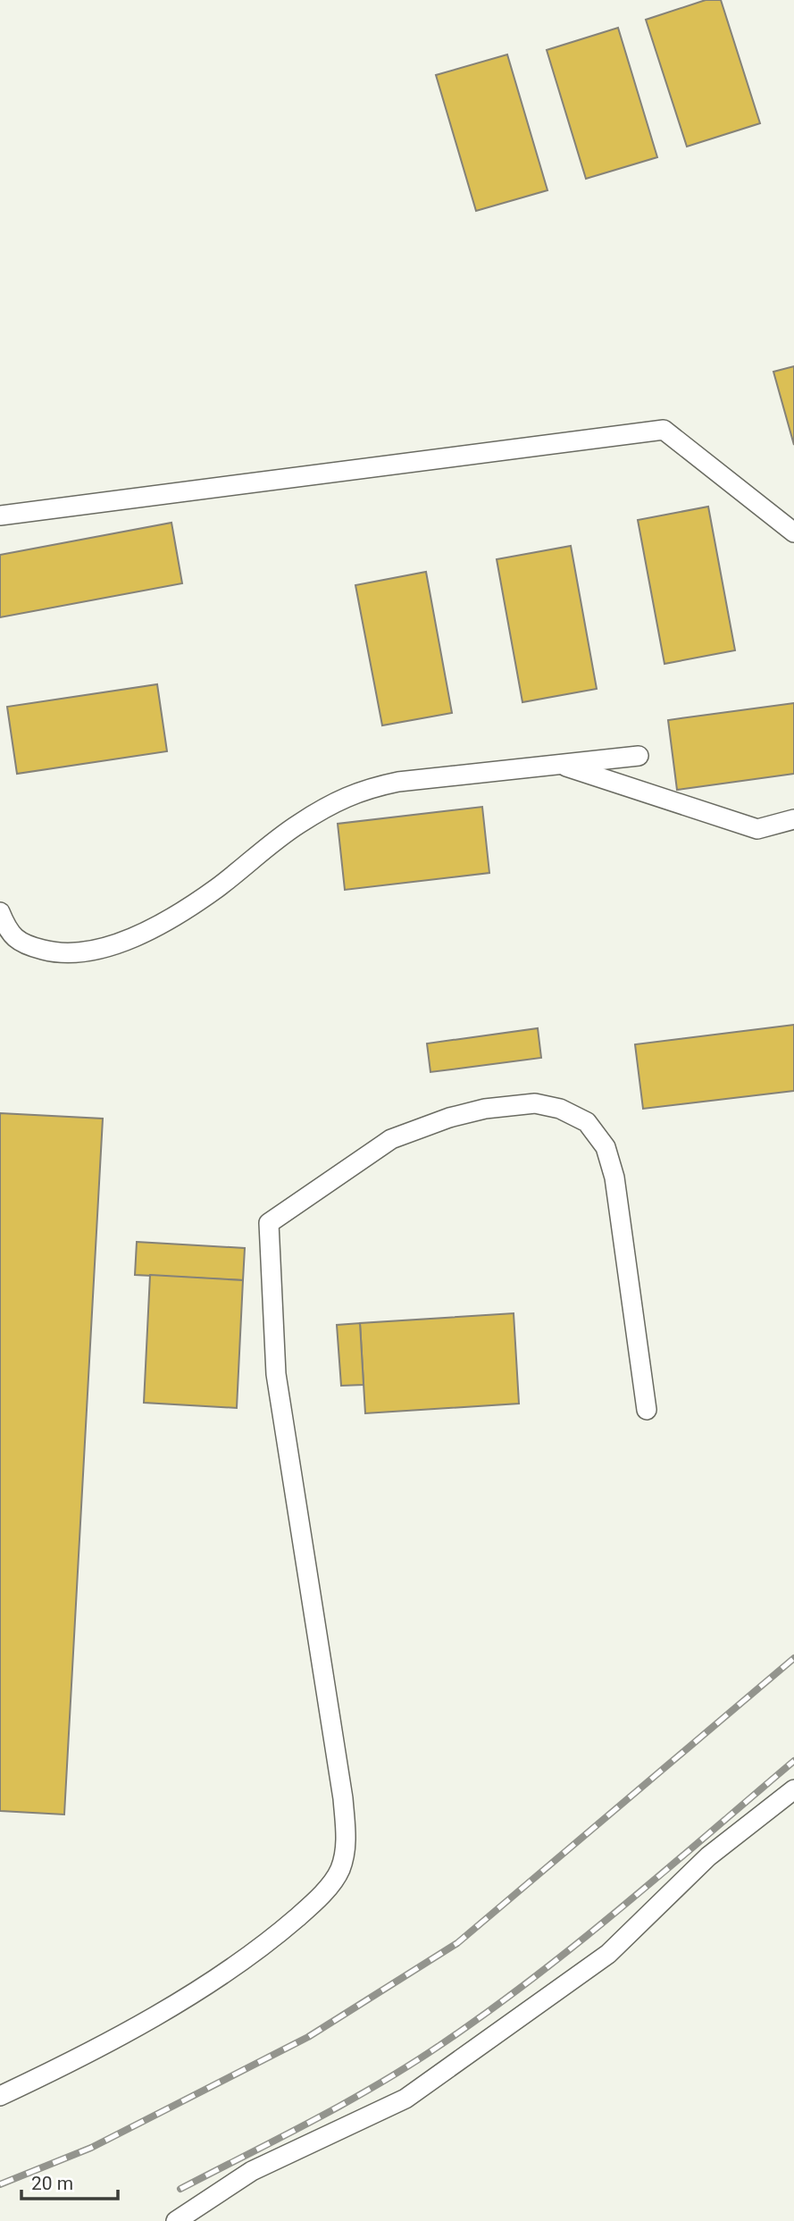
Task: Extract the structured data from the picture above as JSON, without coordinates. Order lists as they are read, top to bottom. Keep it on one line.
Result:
{"scale_bar":"20 m"}
